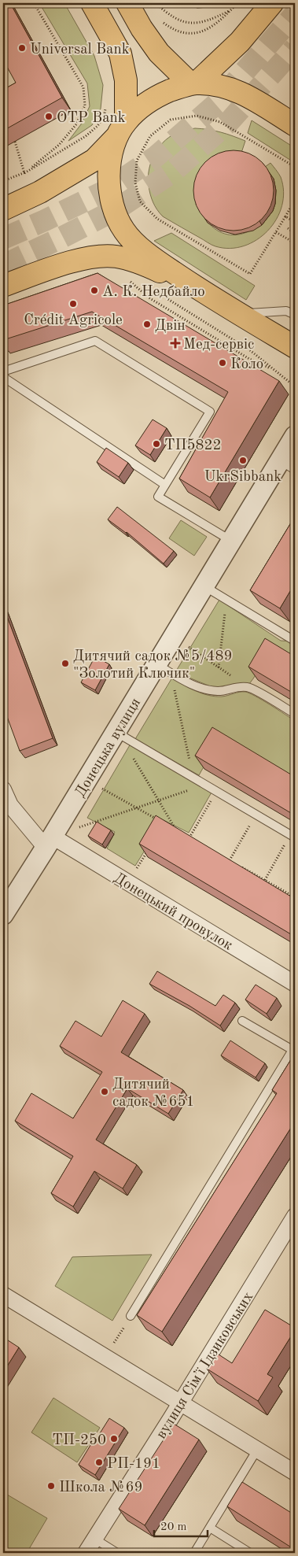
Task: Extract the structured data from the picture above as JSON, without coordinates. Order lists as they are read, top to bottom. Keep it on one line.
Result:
{"streets":{"street":["Донецька вулиця","Донецький провулок","вулиця Сімʼї Ідзиковських"]},"crossings":[["Донецька вулиця","Донецький провулок"]],"places":{"other":["Universal Bank","OTP Bank","А. К. Недбайло","Crédit Agricole","Двін","Коло","ТП5822","UkrSibbank","Дитячий садок №5/489 \"Золотий Ключик\"","Дитячий садок №651","ТП-250","РП-191","Школа №69"],"health":["Мед-сервіс"]},"scale_bar":"20 m"}
